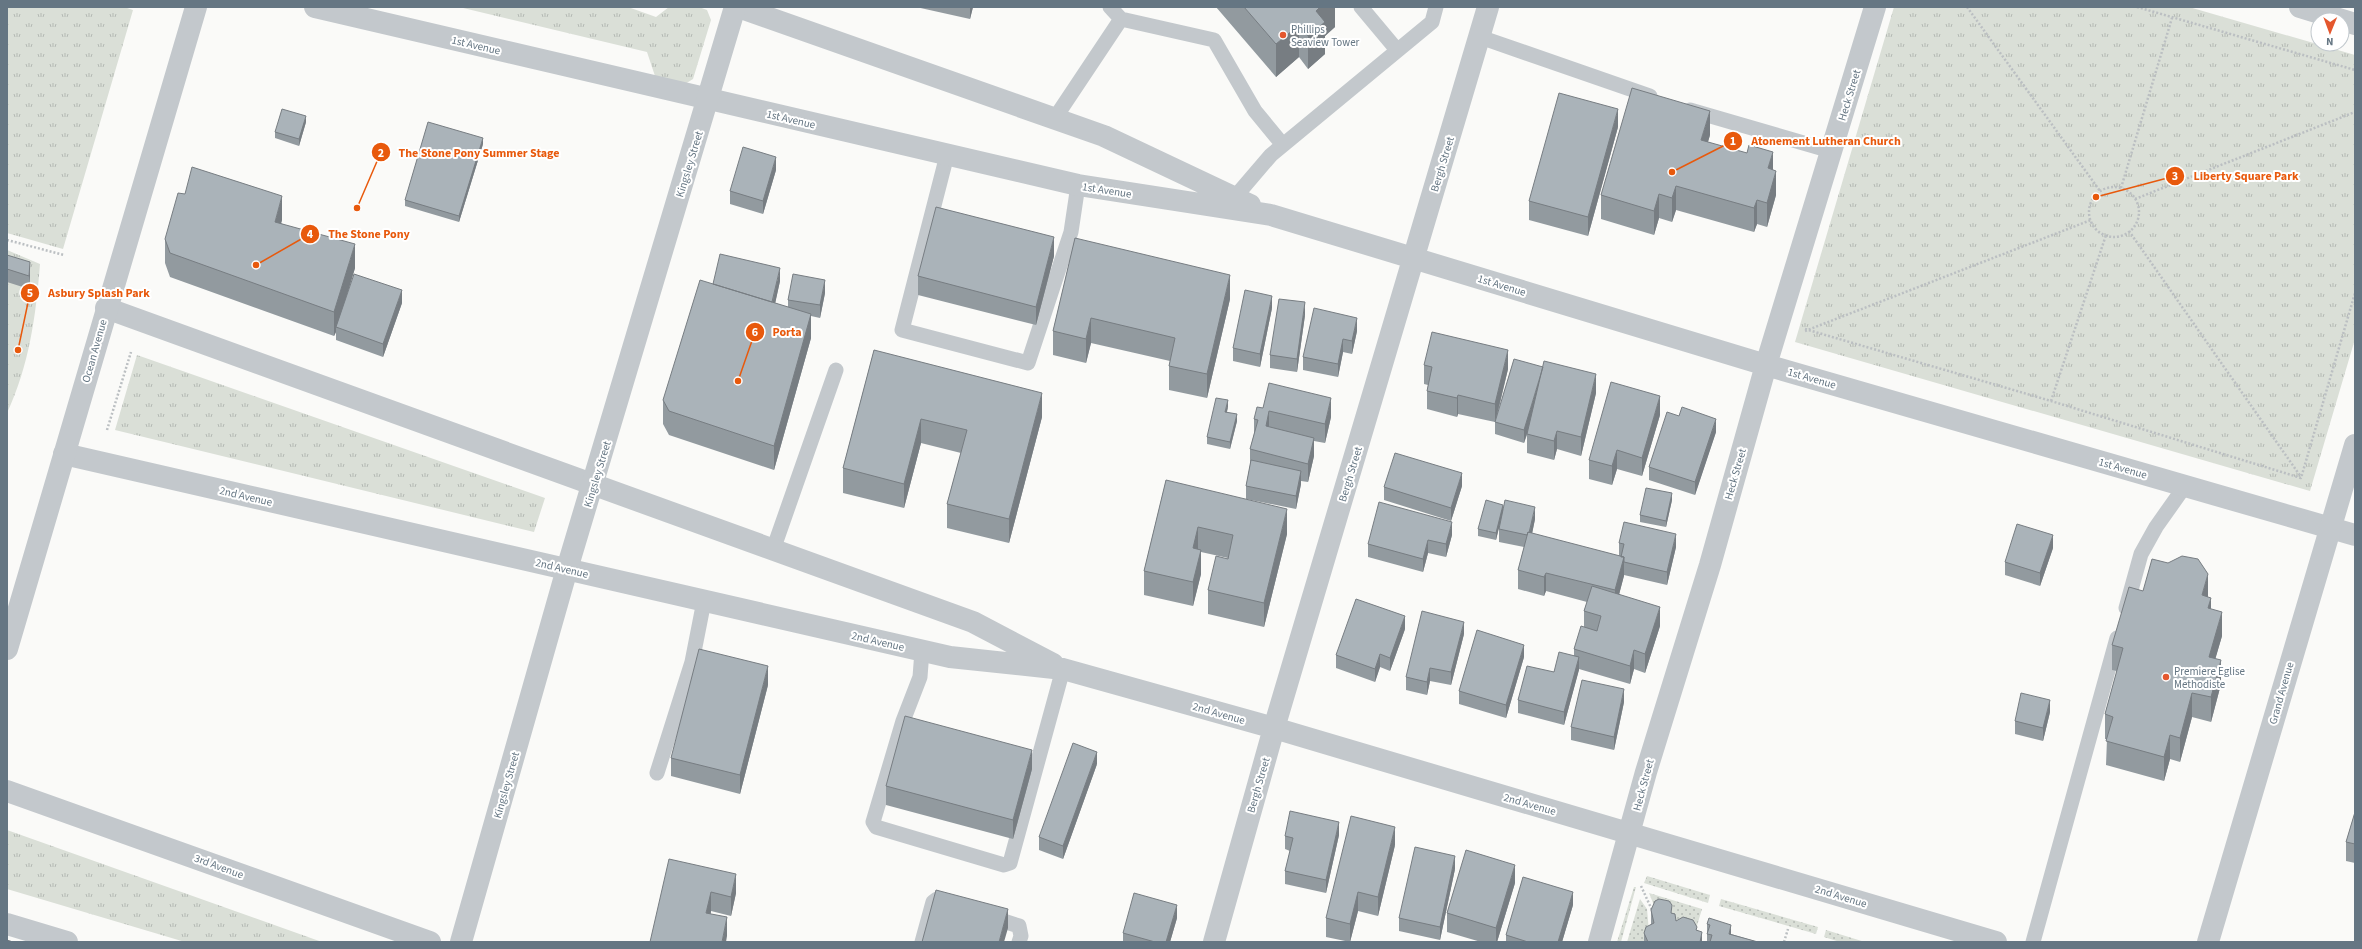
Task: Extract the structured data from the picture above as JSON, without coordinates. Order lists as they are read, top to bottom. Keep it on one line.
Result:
{"streets":{"street":["1st Avenue","Heck Street","Kingsley Street","Bergh Street","Ocean Avenue","2nd Avenue","Grand Avenue","3rd Avenue"]},"crossings":[["1st Avenue","Heck Street"],["1st Avenue","Kingsley Street"],["1st Avenue","Bergh Street"],["1st Avenue","Grand Avenue"],["Heck Street","2nd Avenue"],["Kingsley Street","2nd Avenue"],["Bergh Street","2nd Avenue"],["Ocean Avenue","2nd Avenue"]],"places":["Phillips Seaview Tower","Atonement Lutheran Church","Liberty Square Park","The Stone Pony Summer Stage","The Stone Pony","Asbury Splash Park","Porta","Premiere Eglise Methodiste"],"north":"bottom"}
